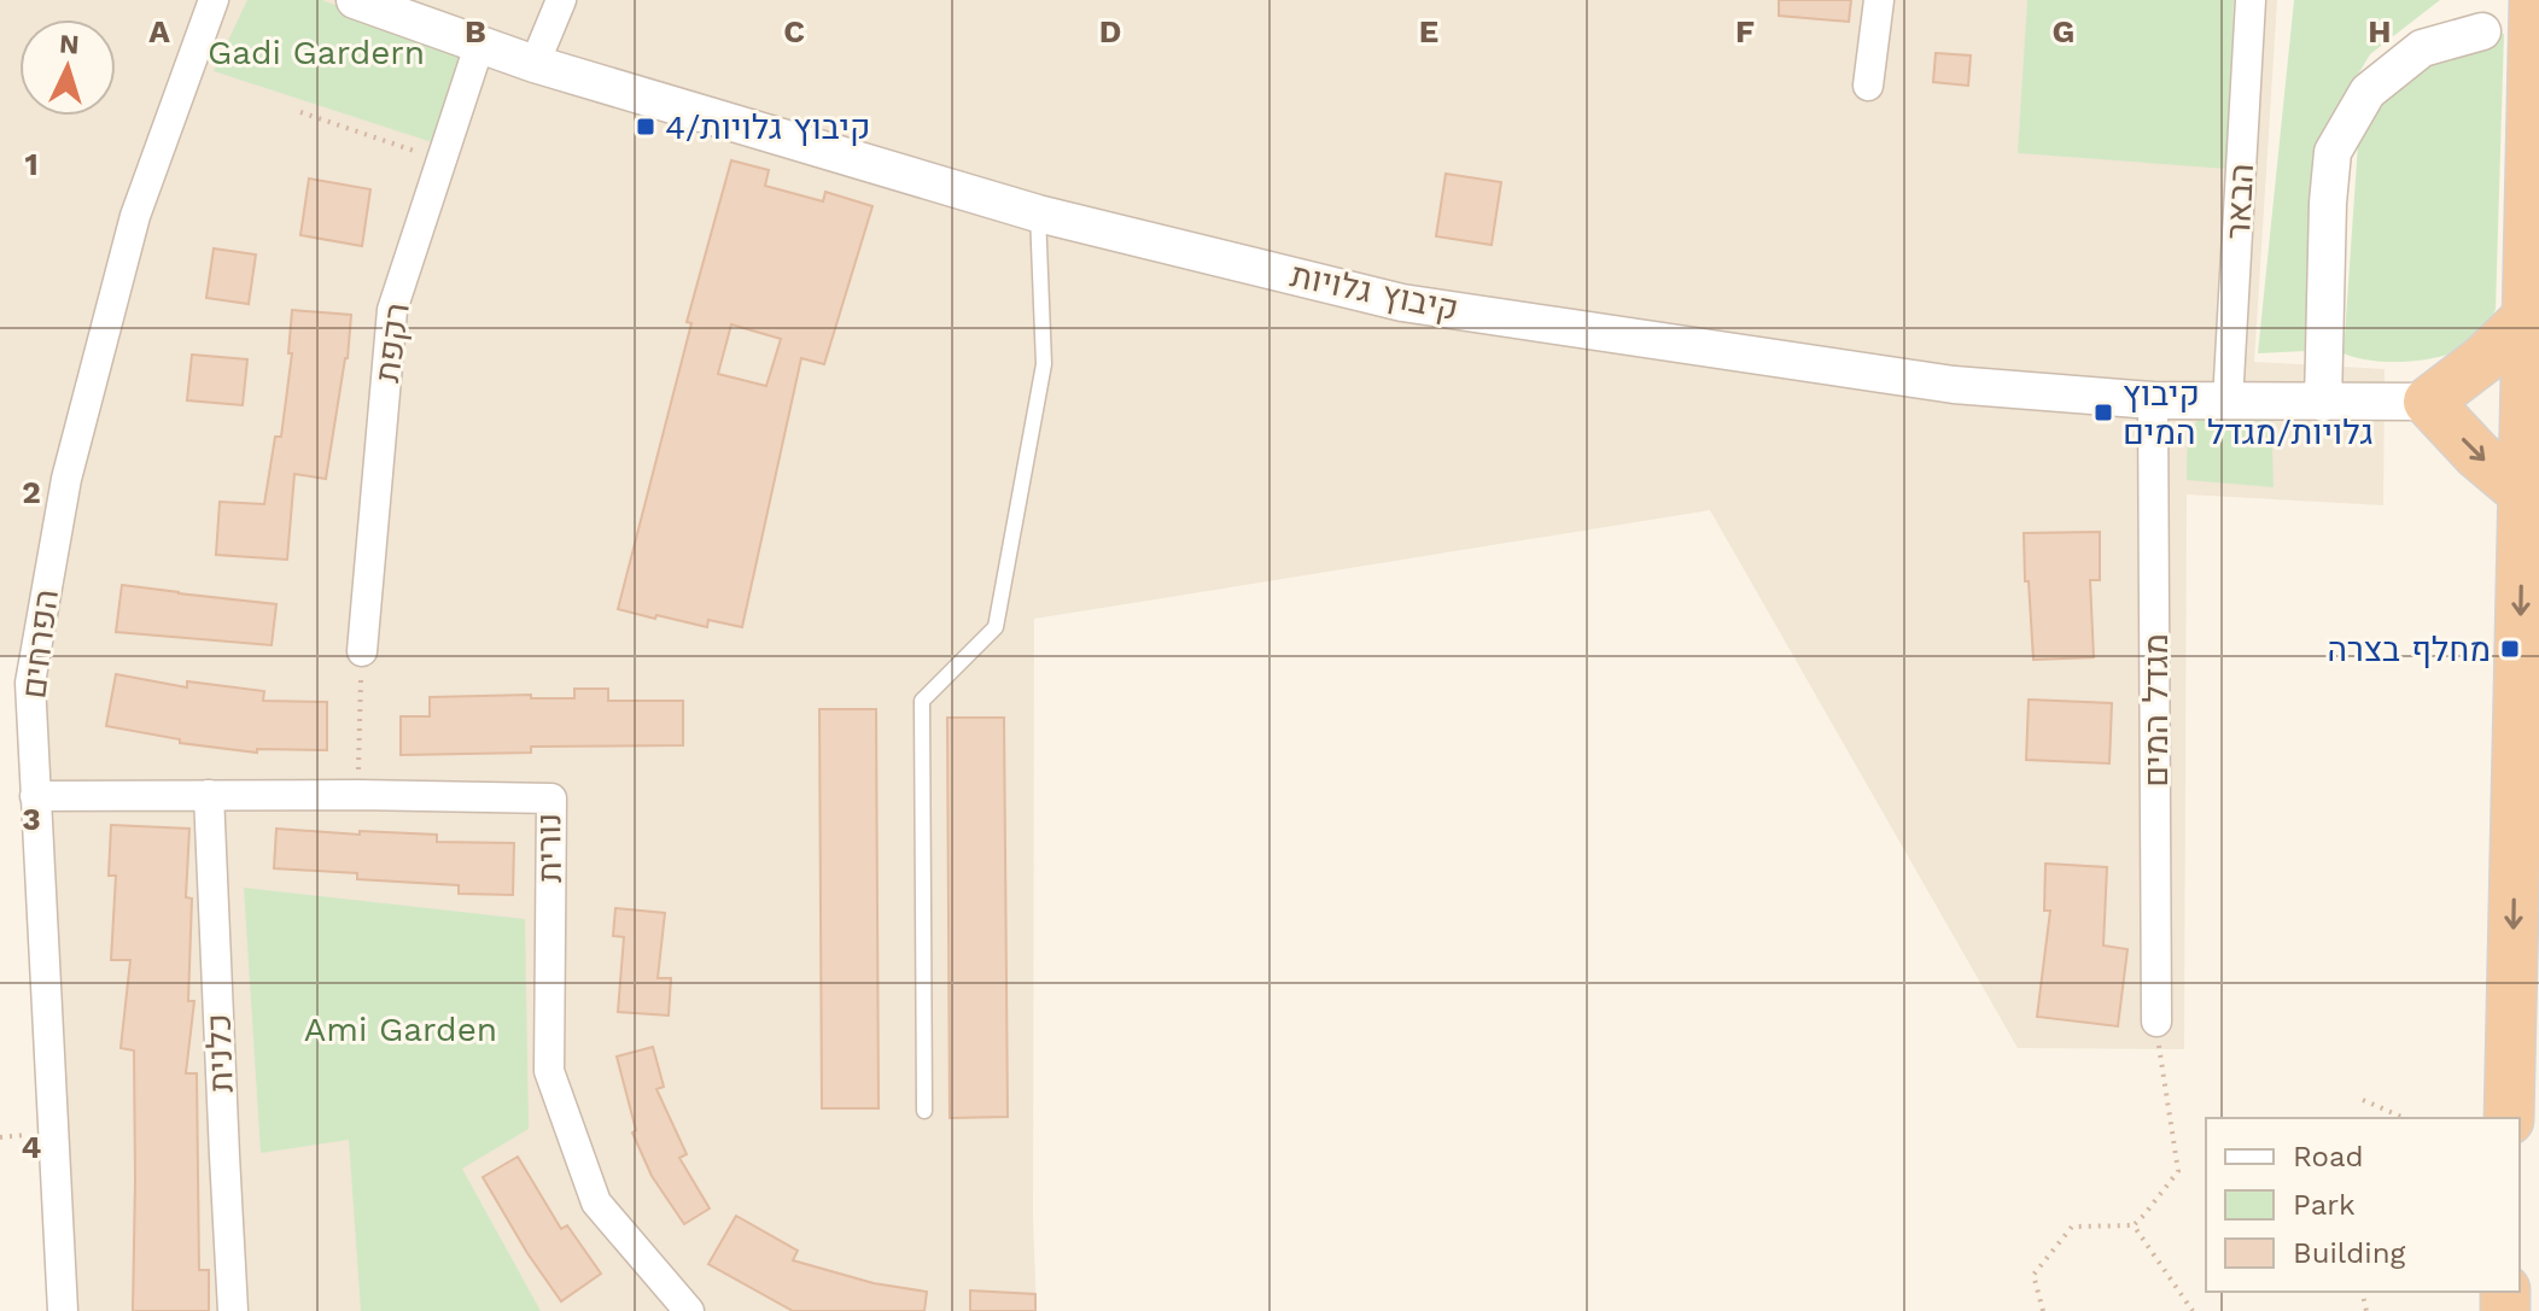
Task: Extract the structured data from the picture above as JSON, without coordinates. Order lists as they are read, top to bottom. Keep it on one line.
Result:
{"streets":{"street":["הבאר","קיבוץ גלויות","רקפת","הפרחים","מגדל המים","נורית","כלנית"]},"crossings":[["הבאר","קיבוץ גלויות"],["קיבוץ גלויות","רקפת"],["קיבוץ גלויות","מגדל המים"],["הפרחים","נורית"],["נורית","כלנית"]],"parks":["Gadi Gardern","Ami Garden"],"places":{"transit":["קיבוץ גלויות/4","קיבוץ גלויות/מגדל המים","מחלף בצרה"]},"legend":["Road","Park","Building"],"north":"top","grid":{"columns":["A","B","C","D","E","F","G","H"],"rows":["1","2","3","4"]}}
